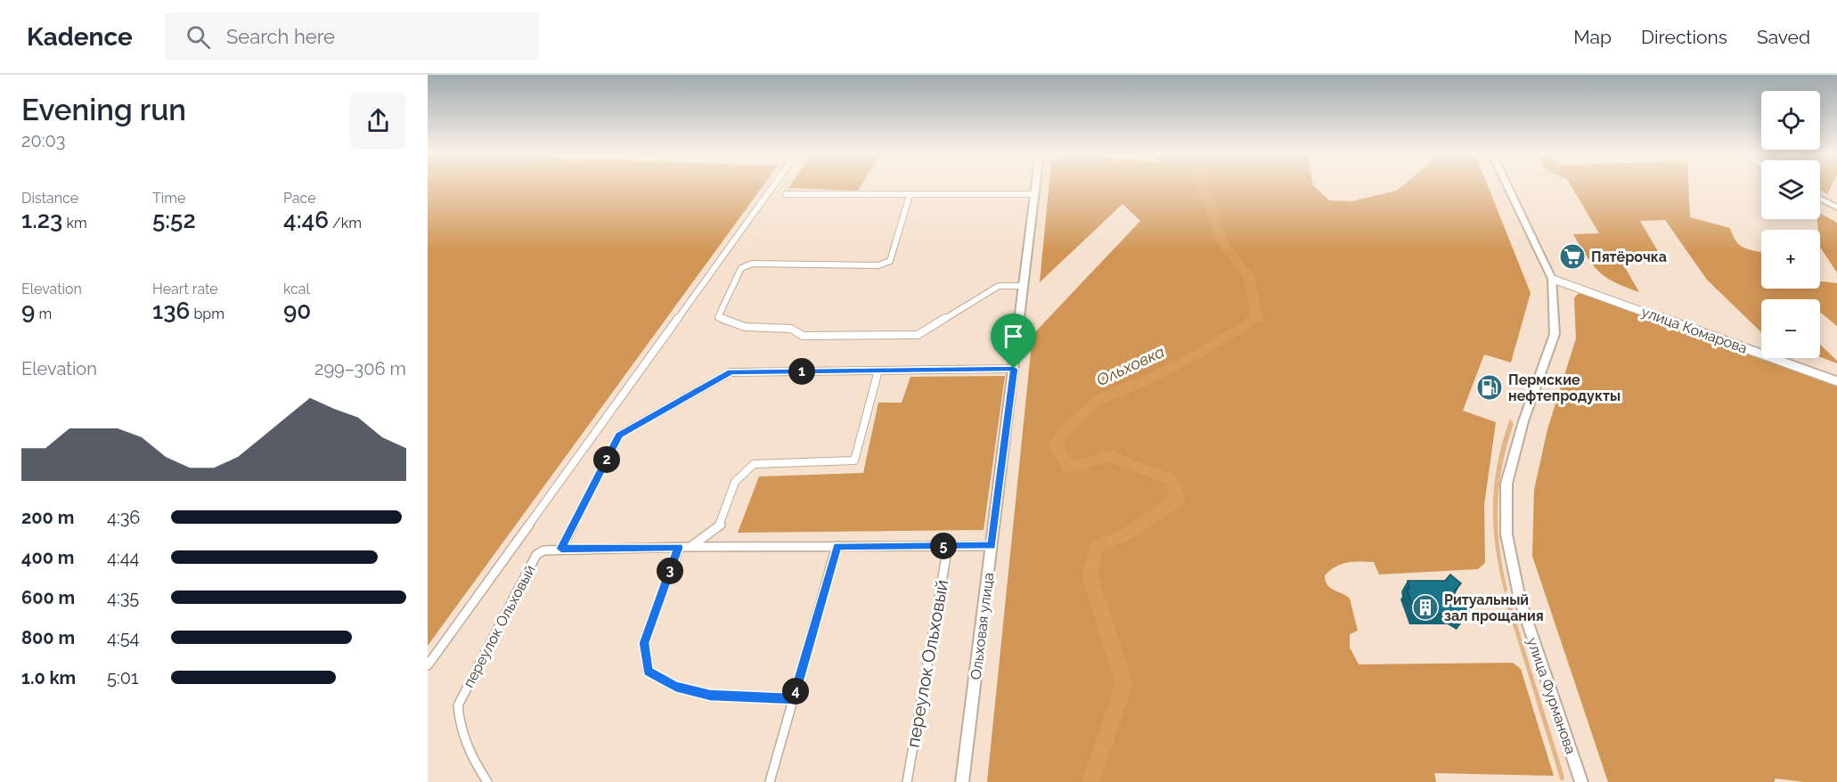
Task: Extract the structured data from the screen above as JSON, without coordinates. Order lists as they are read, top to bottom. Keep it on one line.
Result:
{"streets":{"main road":["Ольховая улица","улица Фурманова"],"street":["улица Комарова","переулок Ольховый"]},"crossings":[["улица Комарова","улица Фурманова"],["переулок Ольховый","Ольховая улица"]],"water":["Ольховка"],"places":{"supermarket":["Пятёрочка"],"fuel station":["Пермские нефтепродукты"],"building":["Ритуальный зал прощания"]},"page":{"header":"Kadence","search":"Search here","nav":["Map","Directions","Saved"],"heading":["Evening run","20:03"],"map_buttons":["+","−"],"stats":[["Distance","1.23 km"],["Time","5:52"],["Pace","4:46 /km"],["Elevation","9 m"],["Heart rate","136 bpm"],["kcal","90"]],"chart":["Elevation","299–306 m"],"pins":["1","2","5","3","4"],"list":[{"name":"200 m","note":"4:36"},{"name":"400 m","note":"4:44"},{"name":"600 m","note":"4:35"},{"name":"800 m","note":"4:54"},{"name":"1.0 km","note":"5:01"}]}}
